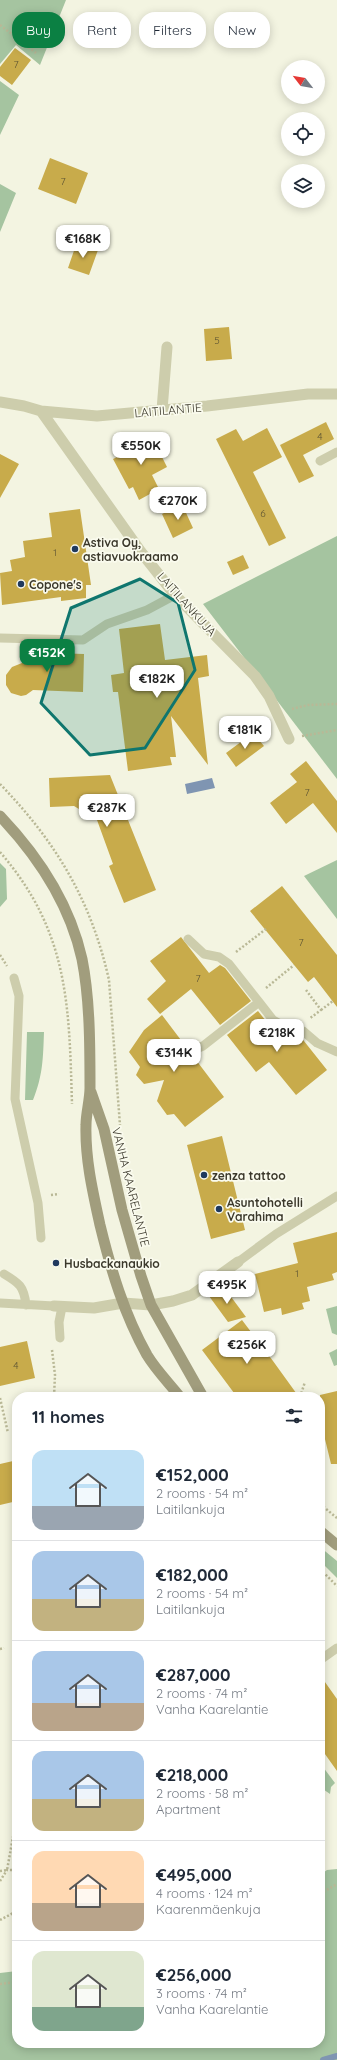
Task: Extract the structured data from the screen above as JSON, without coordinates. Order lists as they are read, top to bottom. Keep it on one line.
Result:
{"streets":{"main road":["VANHA KAARELANTIE"],"street":["LAITILANTIE","LAITILANKUJA"]},"crossings":[["LAITILANTIE","LAITILANKUJA"]],"places":["Astiva Oy, astiavuokraamo","Copone's","zenza tattoo","Asuntohotelli Varahima","Husbackanaukio"],"house_numbers":["7","7","5","4","6","1","7","7","7","1","4"],"north":"top left","page":{"chip":["Buy","Rent","Filters","New"],"price":["€168K","€550K","€270K","€152K","€182K","€181K","€287K","€218K","€314K","€495K","€256K"],"heading":"11 homes","list":[{"name":"€152,000","note":"2 rooms · 54 m² · Laitilankuja"},{"name":"€182,000","note":"2 rooms · 54 m² · Laitilankuja"},{"name":"€287,000","note":"2 rooms · 74 m² · Vanha Kaarelantie"},{"name":"€218,000","note":"2 rooms · 58 m² · Apartment"},{"name":"€495,000","note":"4 rooms · 124 m² · Kaarenmäenkuja"},{"name":"€256,000","note":"3 rooms · 74 m² · Vanha Kaarelantie"}]}}
